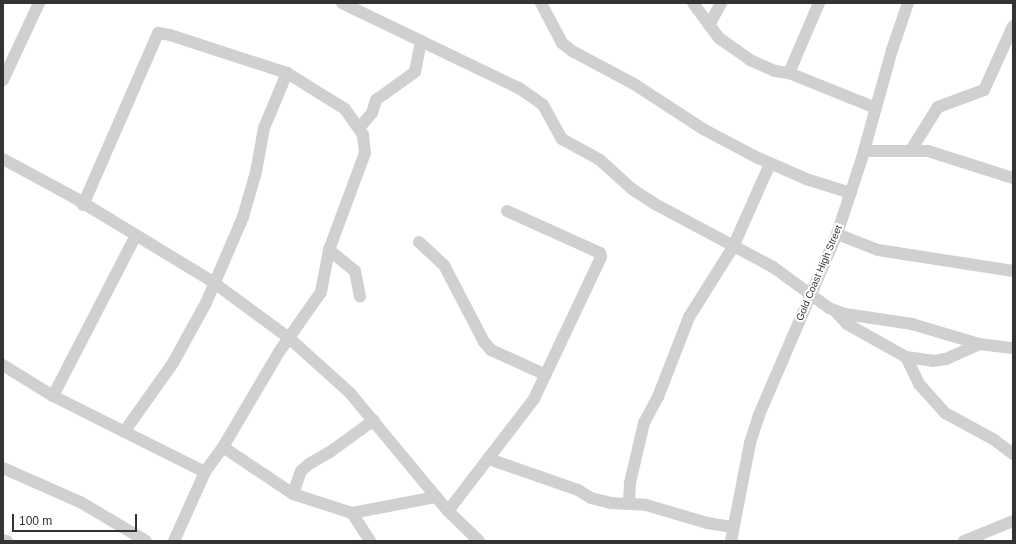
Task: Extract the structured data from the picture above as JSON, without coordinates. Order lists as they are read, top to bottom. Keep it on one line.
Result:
{"streets":{"street":["Gold Coast High Street"]},"scale_bar":"100 m"}
